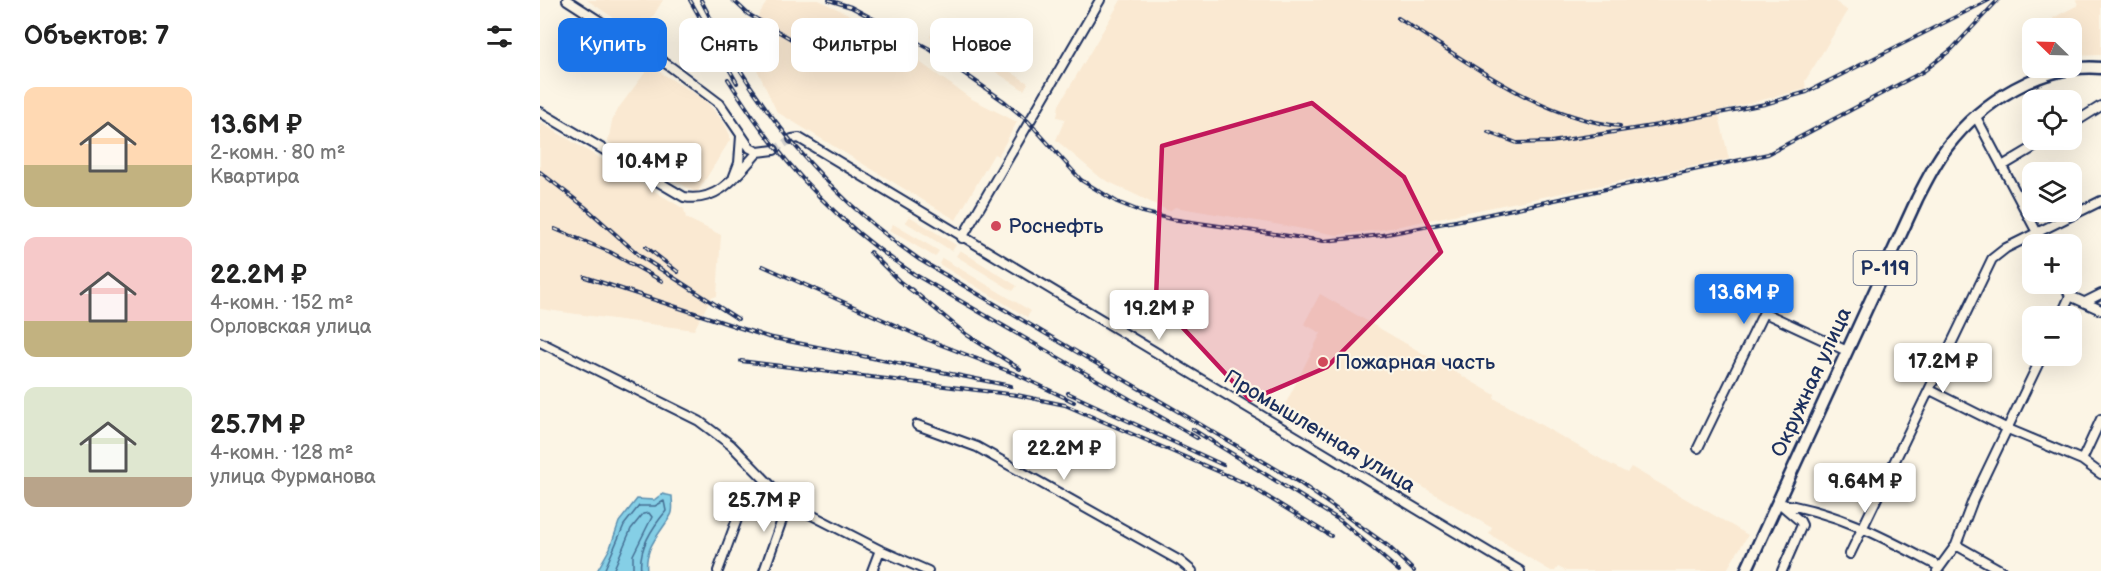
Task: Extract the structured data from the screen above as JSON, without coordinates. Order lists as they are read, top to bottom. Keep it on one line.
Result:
{"streets":{"highway":["Р-119","Окружная улица"],"street":["Промышленная улица"]},"places":["Роснефть","Пожарная часть"],"north":"top left","page":{"heading":"Объектов: 7","map_buttons":["+","−"],"chip":["Купить","Снять","Фильтры","Новое"],"list":[{"name":"13.6M ₽","note":"2-комн. · 80 m² · Квартира"},{"name":"22.2M ₽","note":"4-комн. · 152 m² · Орловская улица"},{"name":"25.7M ₽","note":"4-комн. · 128 m² · улица Фурманова"}],"price":["10.4M ₽","13.6M ₽","19.2M ₽","17.2M ₽","22.2M ₽","9.64M ₽","25.7M ₽"]}}
